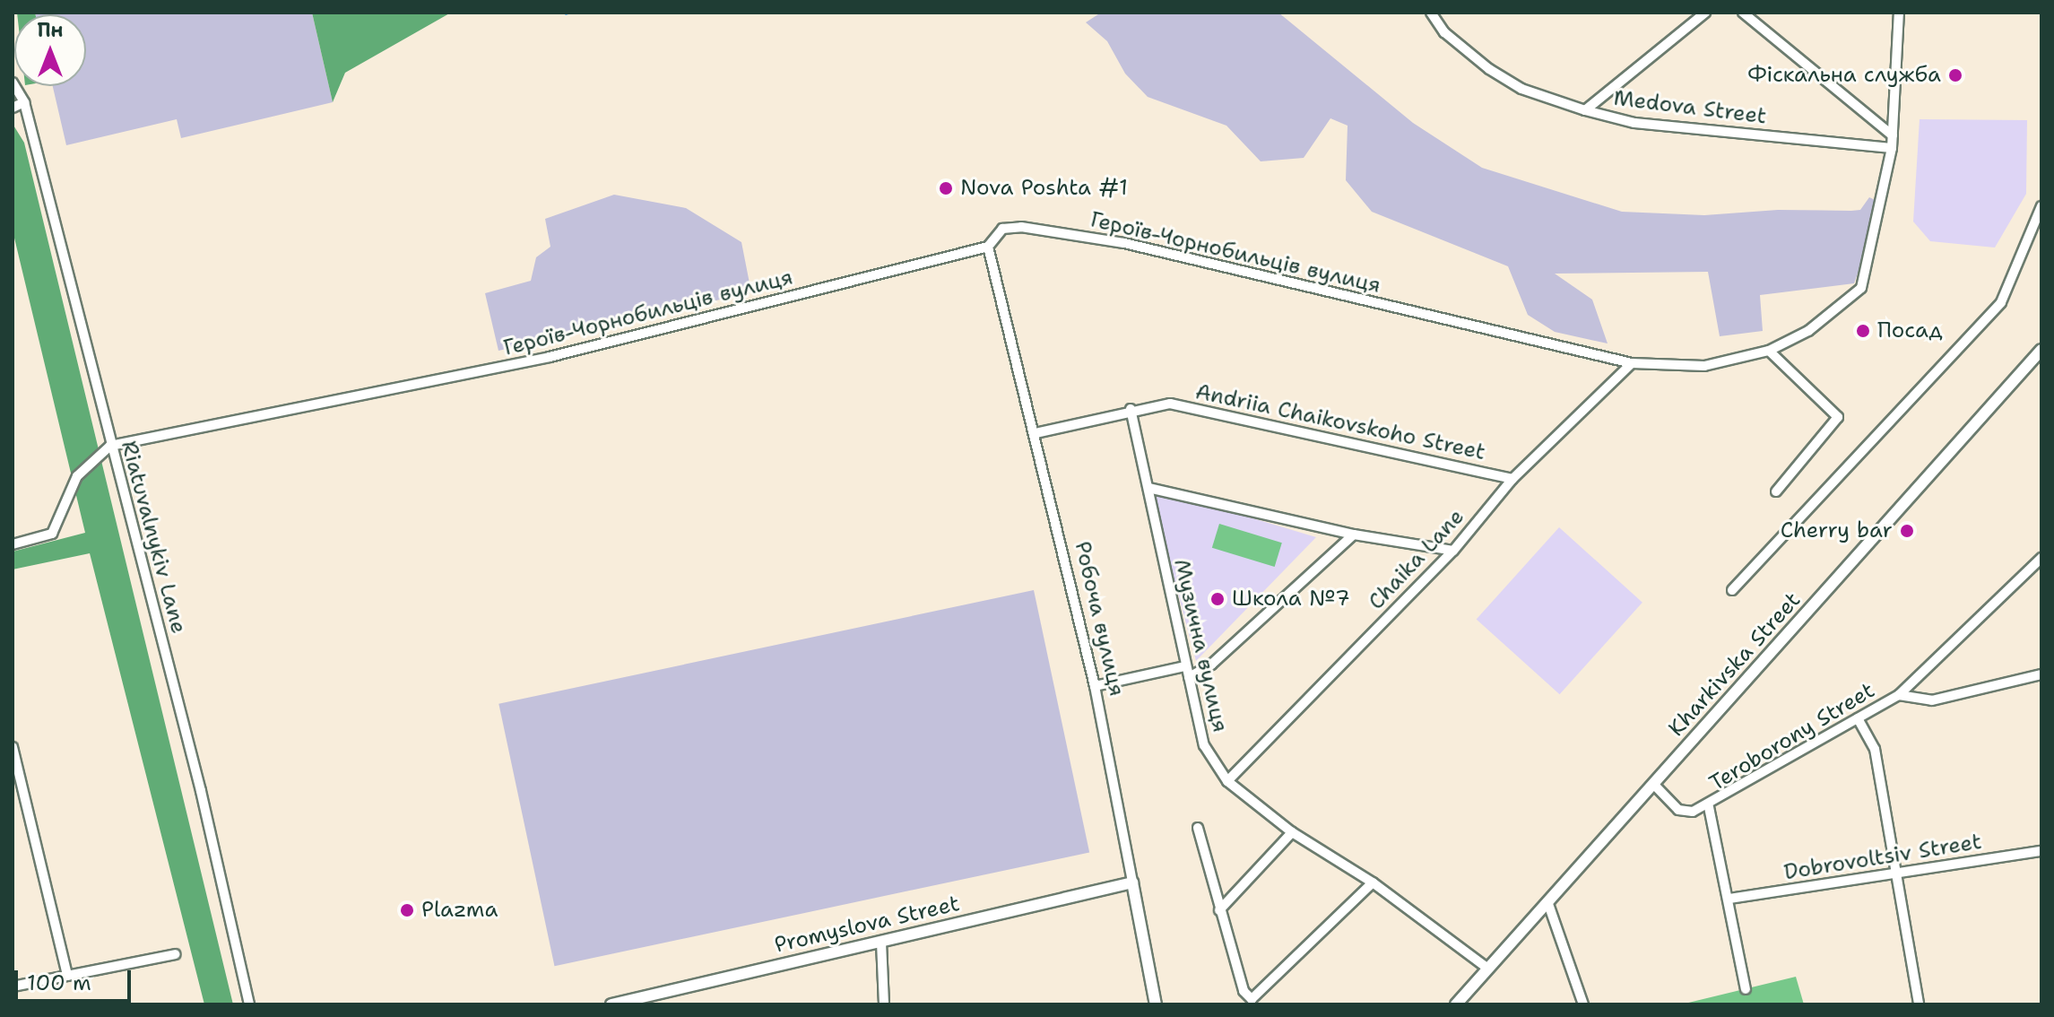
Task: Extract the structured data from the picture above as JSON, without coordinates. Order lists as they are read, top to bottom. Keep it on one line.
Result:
{"streets":{"street":["Medova Street","Героїв-Чорнобильців вулиця","Andriia Chaikovskoho Street","Riatuvalnykiv Lane","Chaika Lane","Робоча вулиця","Музична вулиця","Kharkivska Street","Teroborony Street","Dobrovoltsiv Street","Promyslova Street"]},"crossings":[["Medova Street","Героїв-Чорнобильців вулиця"],["Героїв-Чорнобильців вулиця","Riatuvalnykiv Lane"],["Героїв-Чорнобильців вулиця","Chaika Lane"],["Героїв-Чорнобильців вулиця","Робоча вулиця"],["Andriia Chaikovskoho Street","Chaika Lane"],["Andriia Chaikovskoho Street","Робоча вулиця"],["Andriia Chaikovskoho Street","Музична вулиця"],["Chaika Lane","Музична вулиця"],["Робоча вулиця","Promyslova Street"],["Музична вулиця","Kharkivska Street"],["Kharkivska Street","Teroborony Street"]],"places":["Фіскальна служба","Nova Poshta #1","Посад","Cherry bar","Школа №7","Plazma"],"scale_bar":"100 m","north":"top"}
